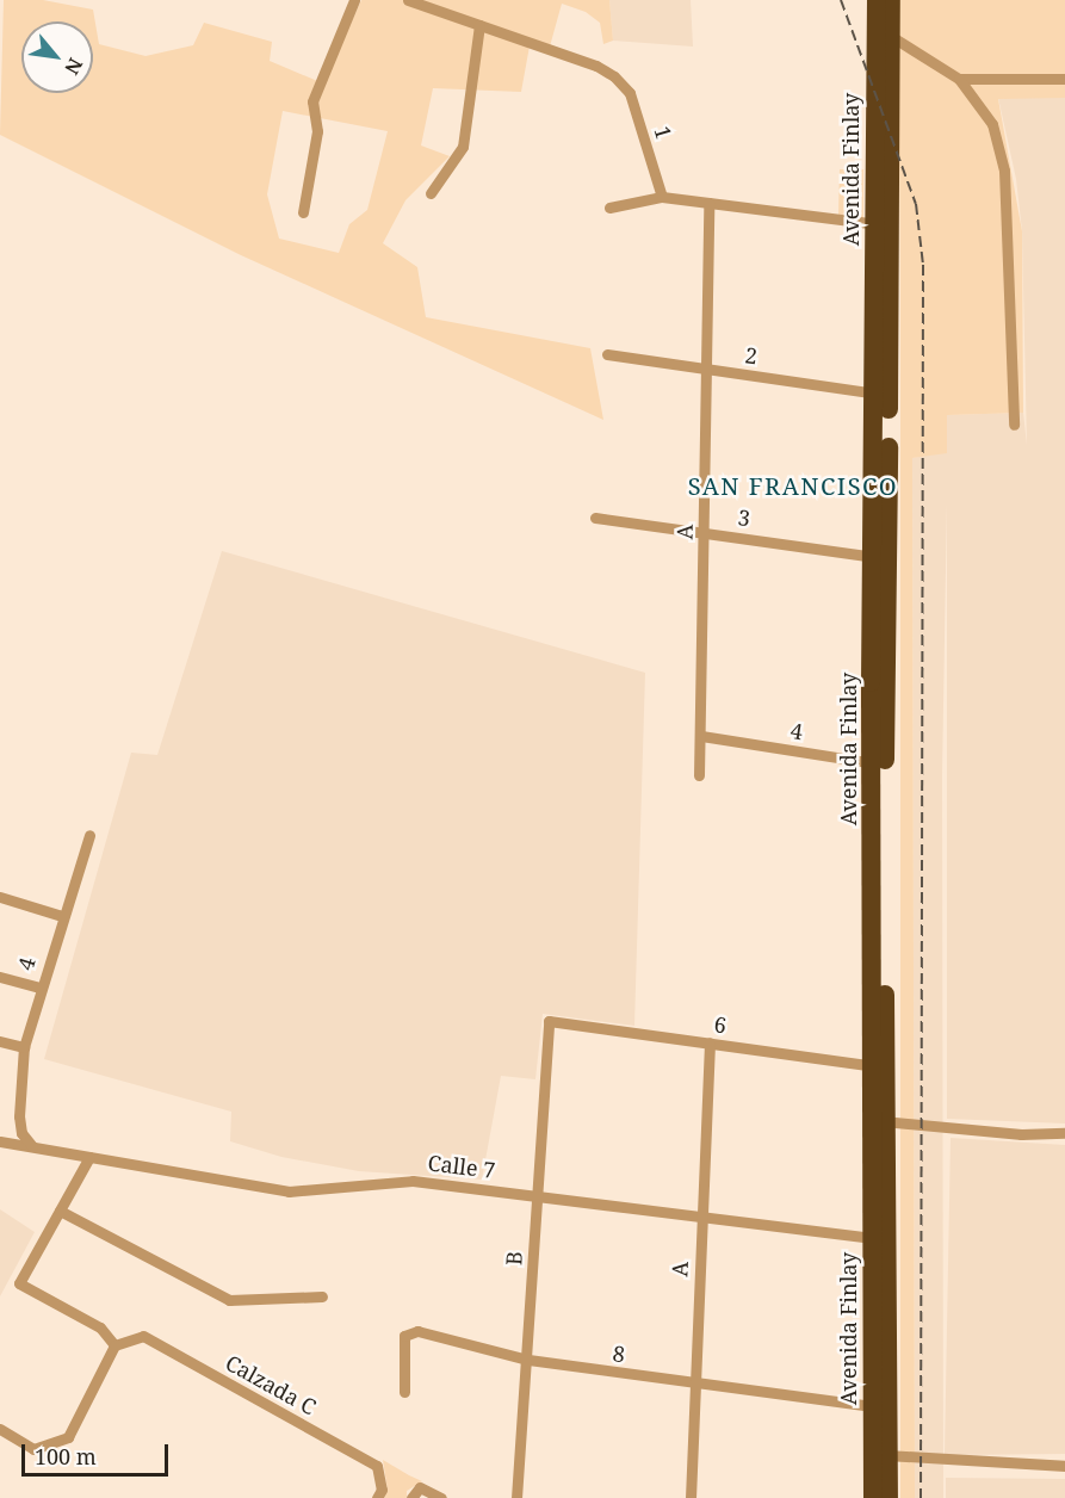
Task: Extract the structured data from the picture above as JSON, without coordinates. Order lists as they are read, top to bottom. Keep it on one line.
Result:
{"streets":{"highway":["Avenida Finlay"],"street":["1","2","3","A","4","6","Calle 7","B","8","Calzada C"]},"crossings":[["Avenida Finlay","2"],["Avenida Finlay","3"],["Avenida Finlay","4"],["Avenida Finlay","6"],["Avenida Finlay","Calle 7"],["Avenida Finlay","8"],["2","A"],["3","A"],["A","4"],["A","6"],["A","Calle 7"],["A","8"],["4","Calle 7"],["6","B"],["Calle 7","B"],["B","8"]],"districts":["SAN FRANCISCO"],"scale_bar":"100 m","north":"bottom right"}
